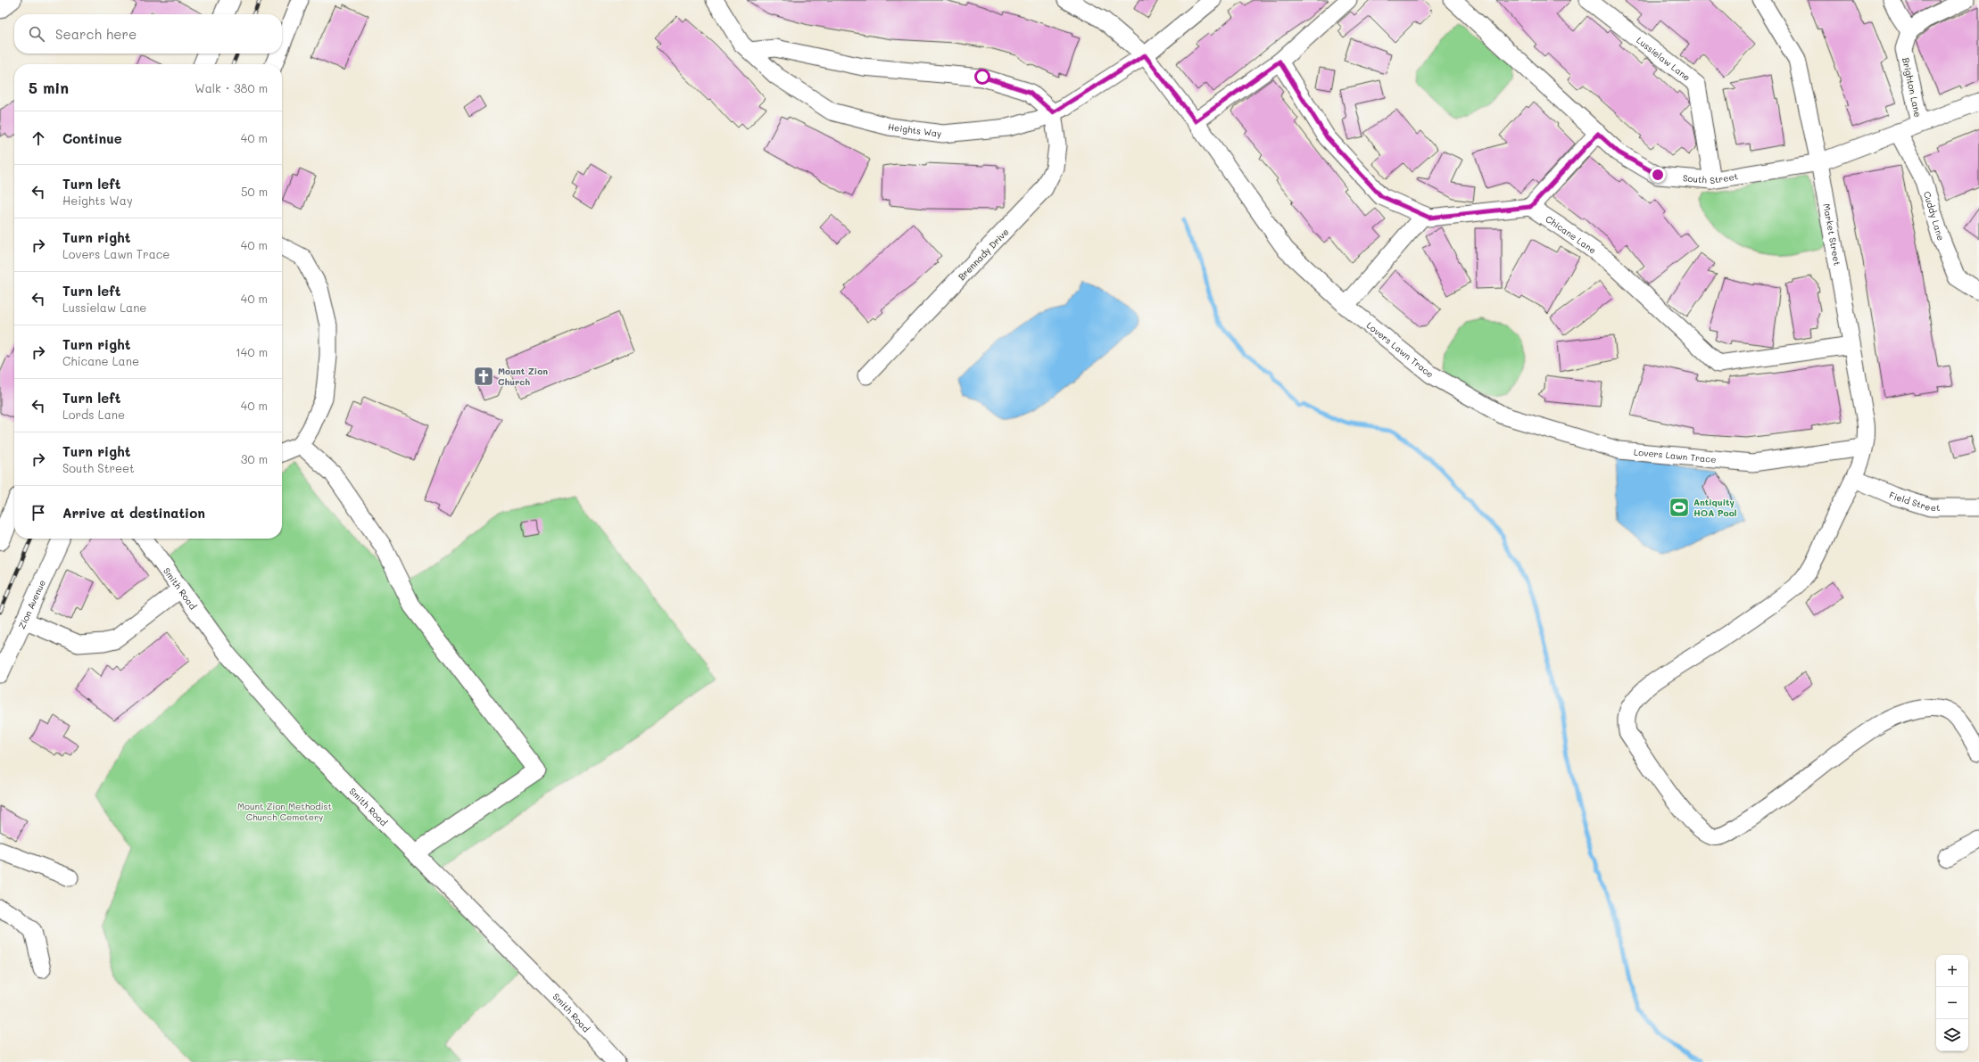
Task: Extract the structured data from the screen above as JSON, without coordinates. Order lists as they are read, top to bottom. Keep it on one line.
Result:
{"streets":{"street":["Lussielaw Lane","Brighton Lane","Heights Way","South Street","Cuddy Lane","Chicane Lane","Market Street","Brennady Drive","Lovers Lawn Trace","Field Street","Smith Road","Zion Avenue"]},"crossings":[["Lussielaw Lane","South Street"],["Brighton Lane","South Street"],["Heights Way","Brennady Drive"],["Heights Way","Lovers Lawn Trace"],["South Street","Cuddy Lane"],["South Street","Market Street"],["Chicane Lane","Market Street"],["Market Street","Lovers Lawn Trace"],["Market Street","Field Street"]],"parks":["Mount Zion Methodist Church Cemetery"],"places":{"church":["Mount Zion Church"],"sports":["Antiquity HOA Pool"]},"page":{"search":"Search here","heading":["5 min","Walk · 380 m"],"list":[["Continue","40 m"],["Turn left","Heights Way","50 m"],["Turn right","Lovers Lawn Trace","40 m"],["Turn left","Lussielaw Lane","40 m"],["Turn right","Chicane Lane","140 m"],["Turn left","Lords Lane","40 m"],["Turn right","South Street","30 m"],"Arrive at destination"],"map_buttons":["+","−"]}}
